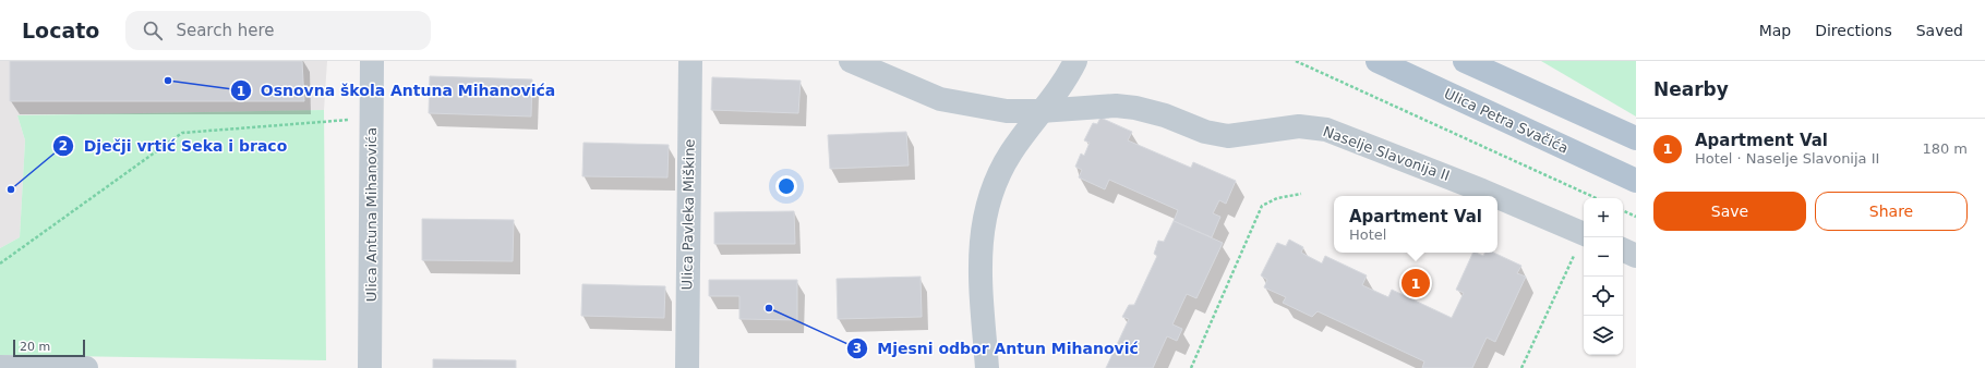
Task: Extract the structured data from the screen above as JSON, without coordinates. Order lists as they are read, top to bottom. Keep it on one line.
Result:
{"streets":{"main road":["Ulica Petra Svačića"],"street":["Naselje Slavonija II","Ulica Antuna Mihanovića","Ulica Pavleka Miškine"]},"places":["Osnovna škola Antuna Mihanovića","Dječji vrtić Seka i braco","Mjesni odbor Antun Mihanović"],"scale_bar":"20 m","page":{"header":"Locato","search":"Search here","nav":["Map","Directions","Saved"],"heading":"Nearby","list":[{"mark":"1","name":"Apartment Val","note":"Hotel · Naselje Slavonija II","value":"180 m"}],"buttons":["Save","Share"],"popup":["Apartment Val","Hotel"],"map_buttons":["+","−"],"pins":"1","scale":"20 m"}}
